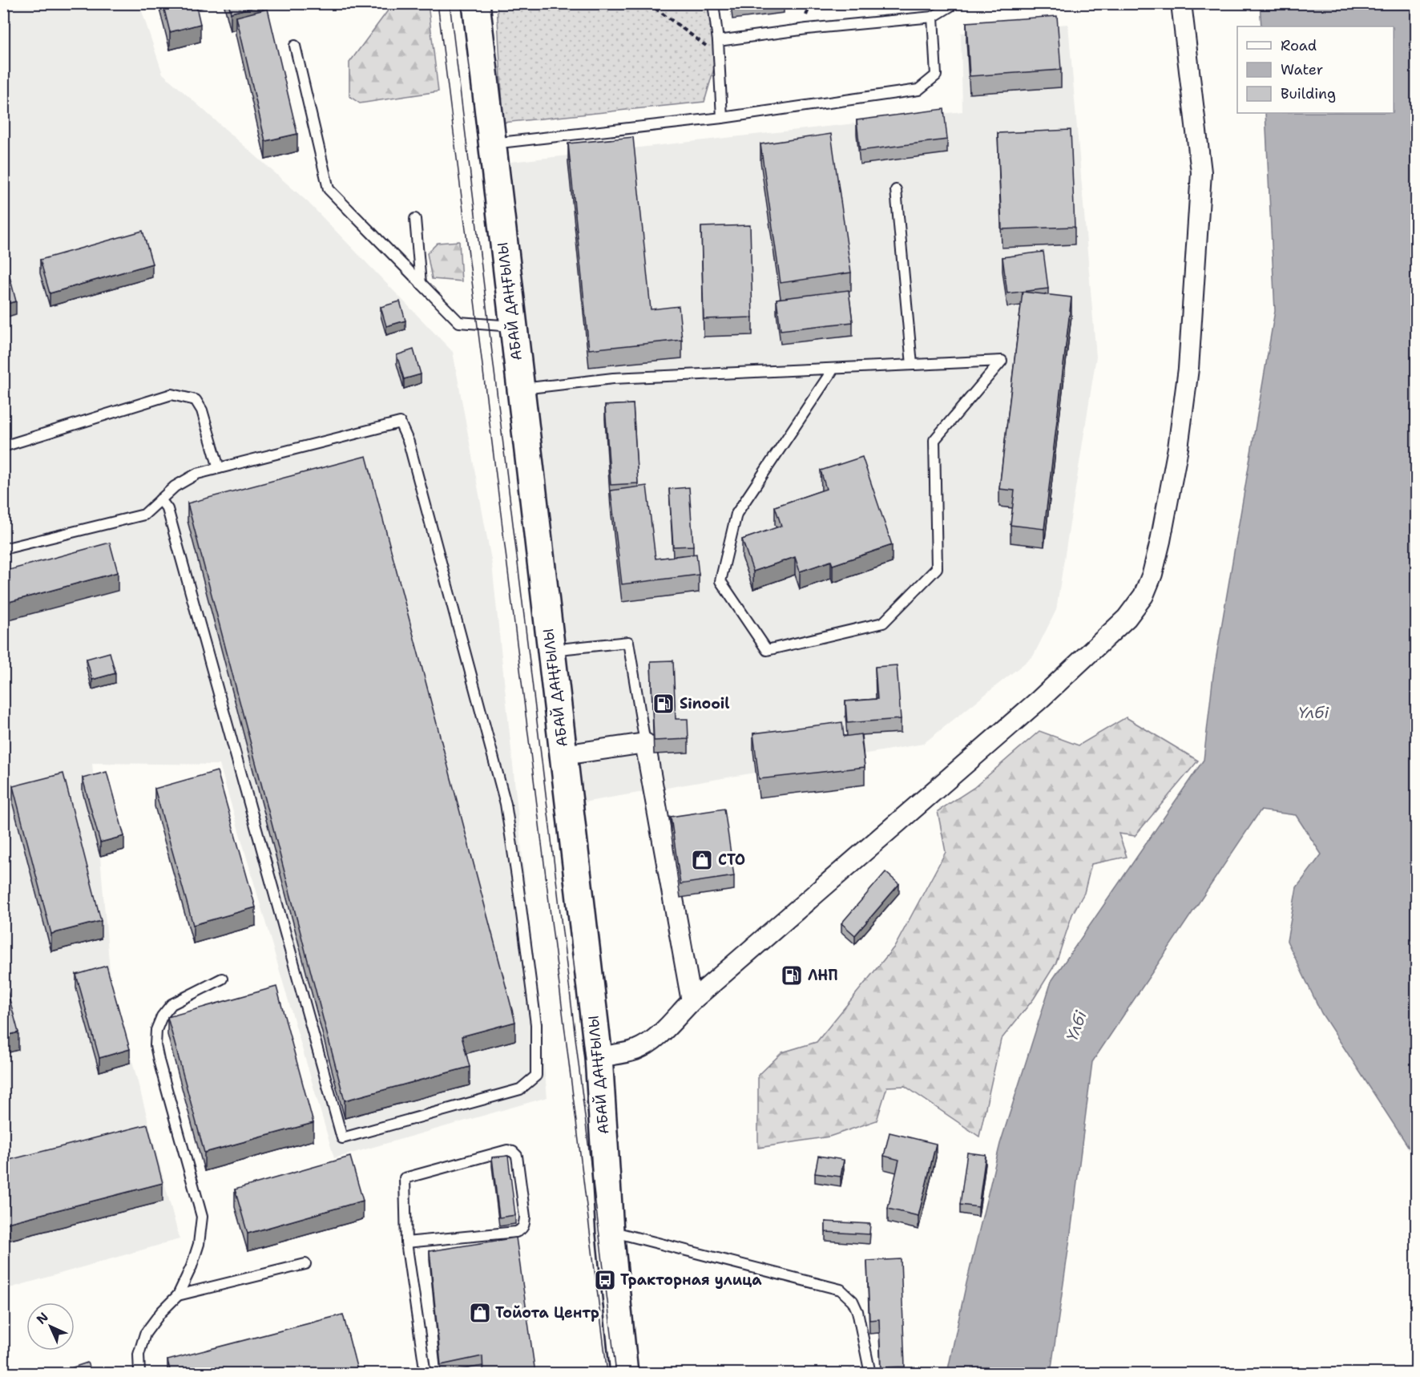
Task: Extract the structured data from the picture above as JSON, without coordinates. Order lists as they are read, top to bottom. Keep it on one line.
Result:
{"streets":{"main road":["АБАЙ ДАҢҒЫЛЫ"]},"water":["Үлбі"],"places":{"fuel station":["Sinooil","ЛНП"],"shop":["СТО","Тойота Центр"],"bus stop":["Тракторная улица"]},"legend":["Road","Water","Building"],"north":"top left"}
